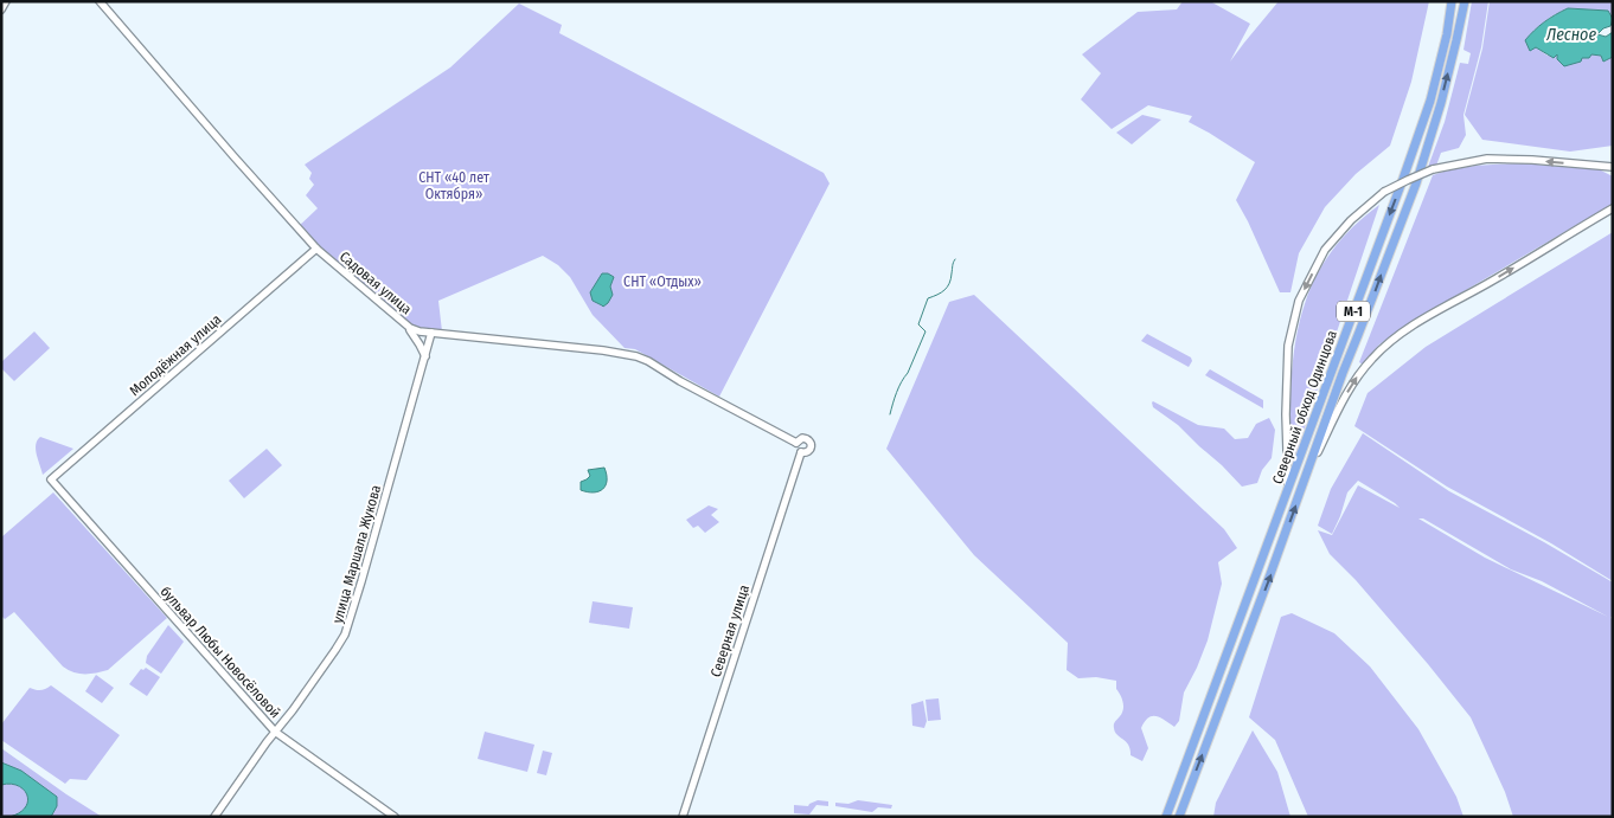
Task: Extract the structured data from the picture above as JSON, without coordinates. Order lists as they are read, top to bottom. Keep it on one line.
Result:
{"streets":{"highway":["М-1","Северный обход Одинцова"],"street":["Садовая улица","Молодёжная улица","улица Маршала Жукова","Северная улица","бульвар Любы Новосёловой"]},"crossings":[["Садовая улица","Молодёжная улица"],["Садовая улица","улица Маршала Жукова"],["Садовая улица","Северная улица"],["М-1","Северный обход Одинцова"],["Молодёжная улица","бульвар Любы Новосёловой"],["улица Маршала Жукова","бульвар Любы Новосёловой"]],"water":["Лесное"],"parks":["СНТ «40 лет Октября»","СНТ «Отдых»"]}
